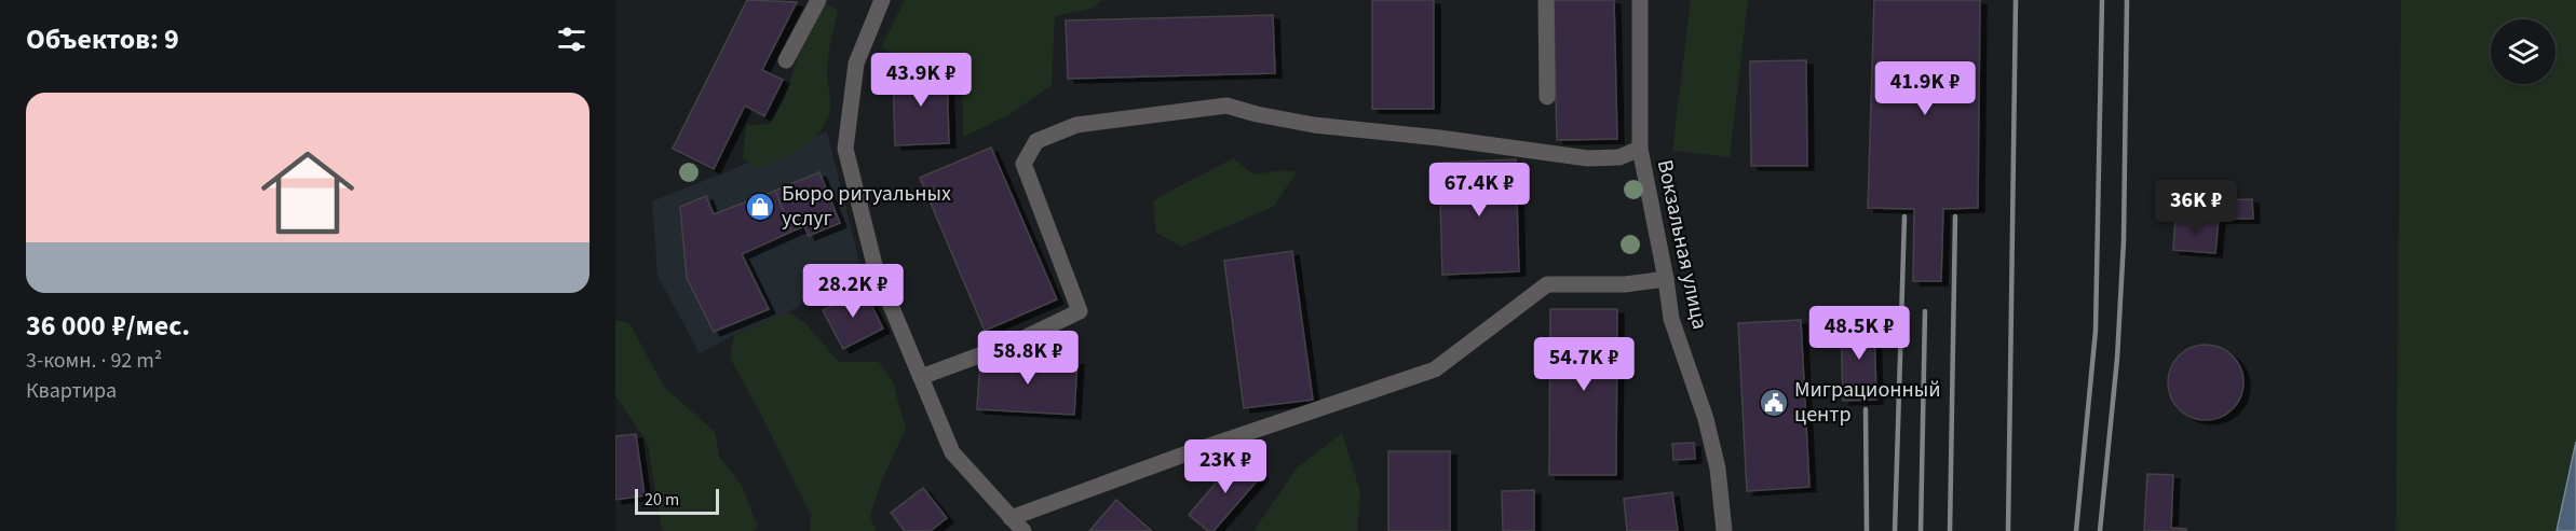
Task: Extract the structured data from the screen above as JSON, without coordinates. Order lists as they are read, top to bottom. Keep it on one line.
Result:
{"streets":{"street":["Вокзальная улица"]},"places":{"shop":["Бюро ритуальных услуг"],"public building":["Миграционный центр"]},"scale_bar":"20 m","page":{"heading":"Объектов: 9","price":["43.9K ₽","41.9K ₽","67.4K ₽","36K ₽","28.2K ₽","48.5K ₽","58.8K ₽","54.7K ₽","23K ₽"],"list":[{"name":"36 000 ₽/мес.","note":"3-комн. · 92 m² · Квартира"}],"scale":"20 m"}}
